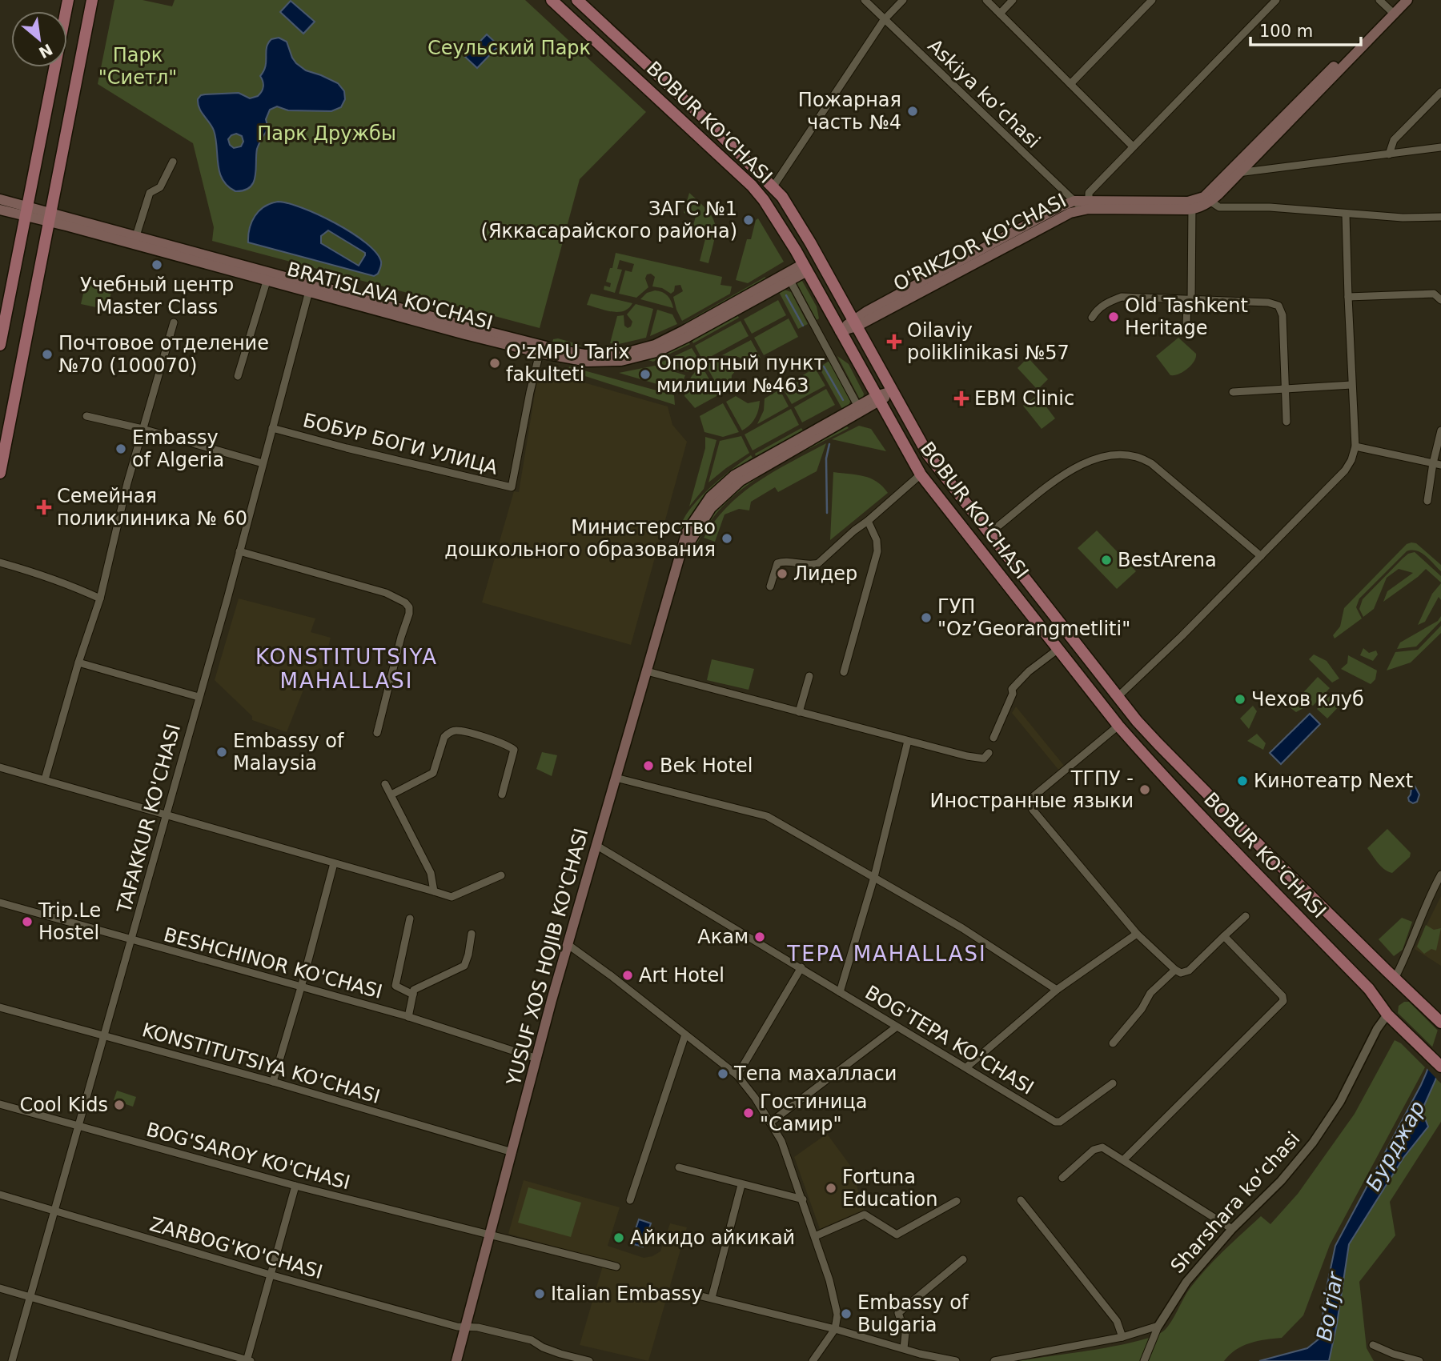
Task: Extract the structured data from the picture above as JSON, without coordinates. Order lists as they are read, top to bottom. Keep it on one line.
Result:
{"streets":{"main road":["BOBUR KO'CHASI","O'RIKZOR KO'CHASI","BRATISLAVA KO'CHASI","YUSUF XOS HOJIB KO'CHASI"],"street":["Askiya koʻchasi","БОБУР БОГИ УЛИЦА","TAFAKKUR KO'CHASI","BESHCHINOR KO'CHASI","BOG'TEPA KO'CHASI","KONSTITUTSIYA KO'CHASI","BOG'SAROY KO'CHASI","Sharshara koʻchasi","ZARBOG'KO'CHASI"]},"crossings":[["Askiya koʻchasi","O'RIKZOR KO'CHASI"],["BOBUR KO'CHASI","O'RIKZOR KO'CHASI"],["BOBUR KO'CHASI","BRATISLAVA KO'CHASI"],["BOBUR KO'CHASI","YUSUF XOS HOJIB KO'CHASI"],["BOBUR KO'CHASI","Sharshara koʻchasi"],["BRATISLAVA KO'CHASI","БОБУР БОГИ УЛИЦА"],["BRATISLAVA KO'CHASI","TAFAKKUR KO'CHASI"],["БОБУР БОГИ УЛИЦА","TAFAKKUR KO'CHASI"],["TAFAKKUR KO'CHASI","BESHCHINOR KO'CHASI"],["TAFAKKUR KO'CHASI","KONSTITUTSIYA KO'CHASI"],["TAFAKKUR KO'CHASI","BOG'SAROY KO'CHASI"],["TAFAKKUR KO'CHASI","ZARBOG'KO'CHASI"],["YUSUF XOS HOJIB KO'CHASI","BESHCHINOR KO'CHASI"],["YUSUF XOS HOJIB KO'CHASI","BOG'TEPA KO'CHASI"],["YUSUF XOS HOJIB KO'CHASI","KONSTITUTSIYA KO'CHASI"],["YUSUF XOS HOJIB KO'CHASI","BOG'SAROY KO'CHASI"],["YUSUF XOS HOJIB KO'CHASI","ZARBOG'KO'CHASI"]],"districts":["KONSTITUTSIYA MAHALLASI","TEPA MAHALLASI"],"water":["Бурджар","Bo‘rjar"],"parks":["Сеульский Парк","Парк \"Сиетл\"","Парк Дружбы"],"places":{"other":["Пожарная часть №4","ЗАГС №1 (Яккасарайского района)","Учебный центр Master Class","Old Tashkent Heritage","Почтовое отделение №70 (100070)","O'zMPU Tarix fakulteti","Опортный пункт милиции №463","Embassy of Algeria","Министерство дошкольного образования","BestArena","Лидер","ГУП \"Oz’Georangmetliti\"","Чехов клуб","Embassy of Malaysia","Bek Hotel","Кинотеатр Next","ТГПУ - Иностранные языки","Trip.Le Hostel","Акам","Art Hotel","Тепа махалласи","Cool Kids","Гостиница \"Самир\"","Fortuna Education","Айкидо айкикай","Italian Embassy","Embassy of Bulgaria"],"health":["Oilaviy poliklinikasi №57","EBM Clinic","Семейная поликлиника № 60"]},"scale_bar":"100 m","north":"bottom right"}
